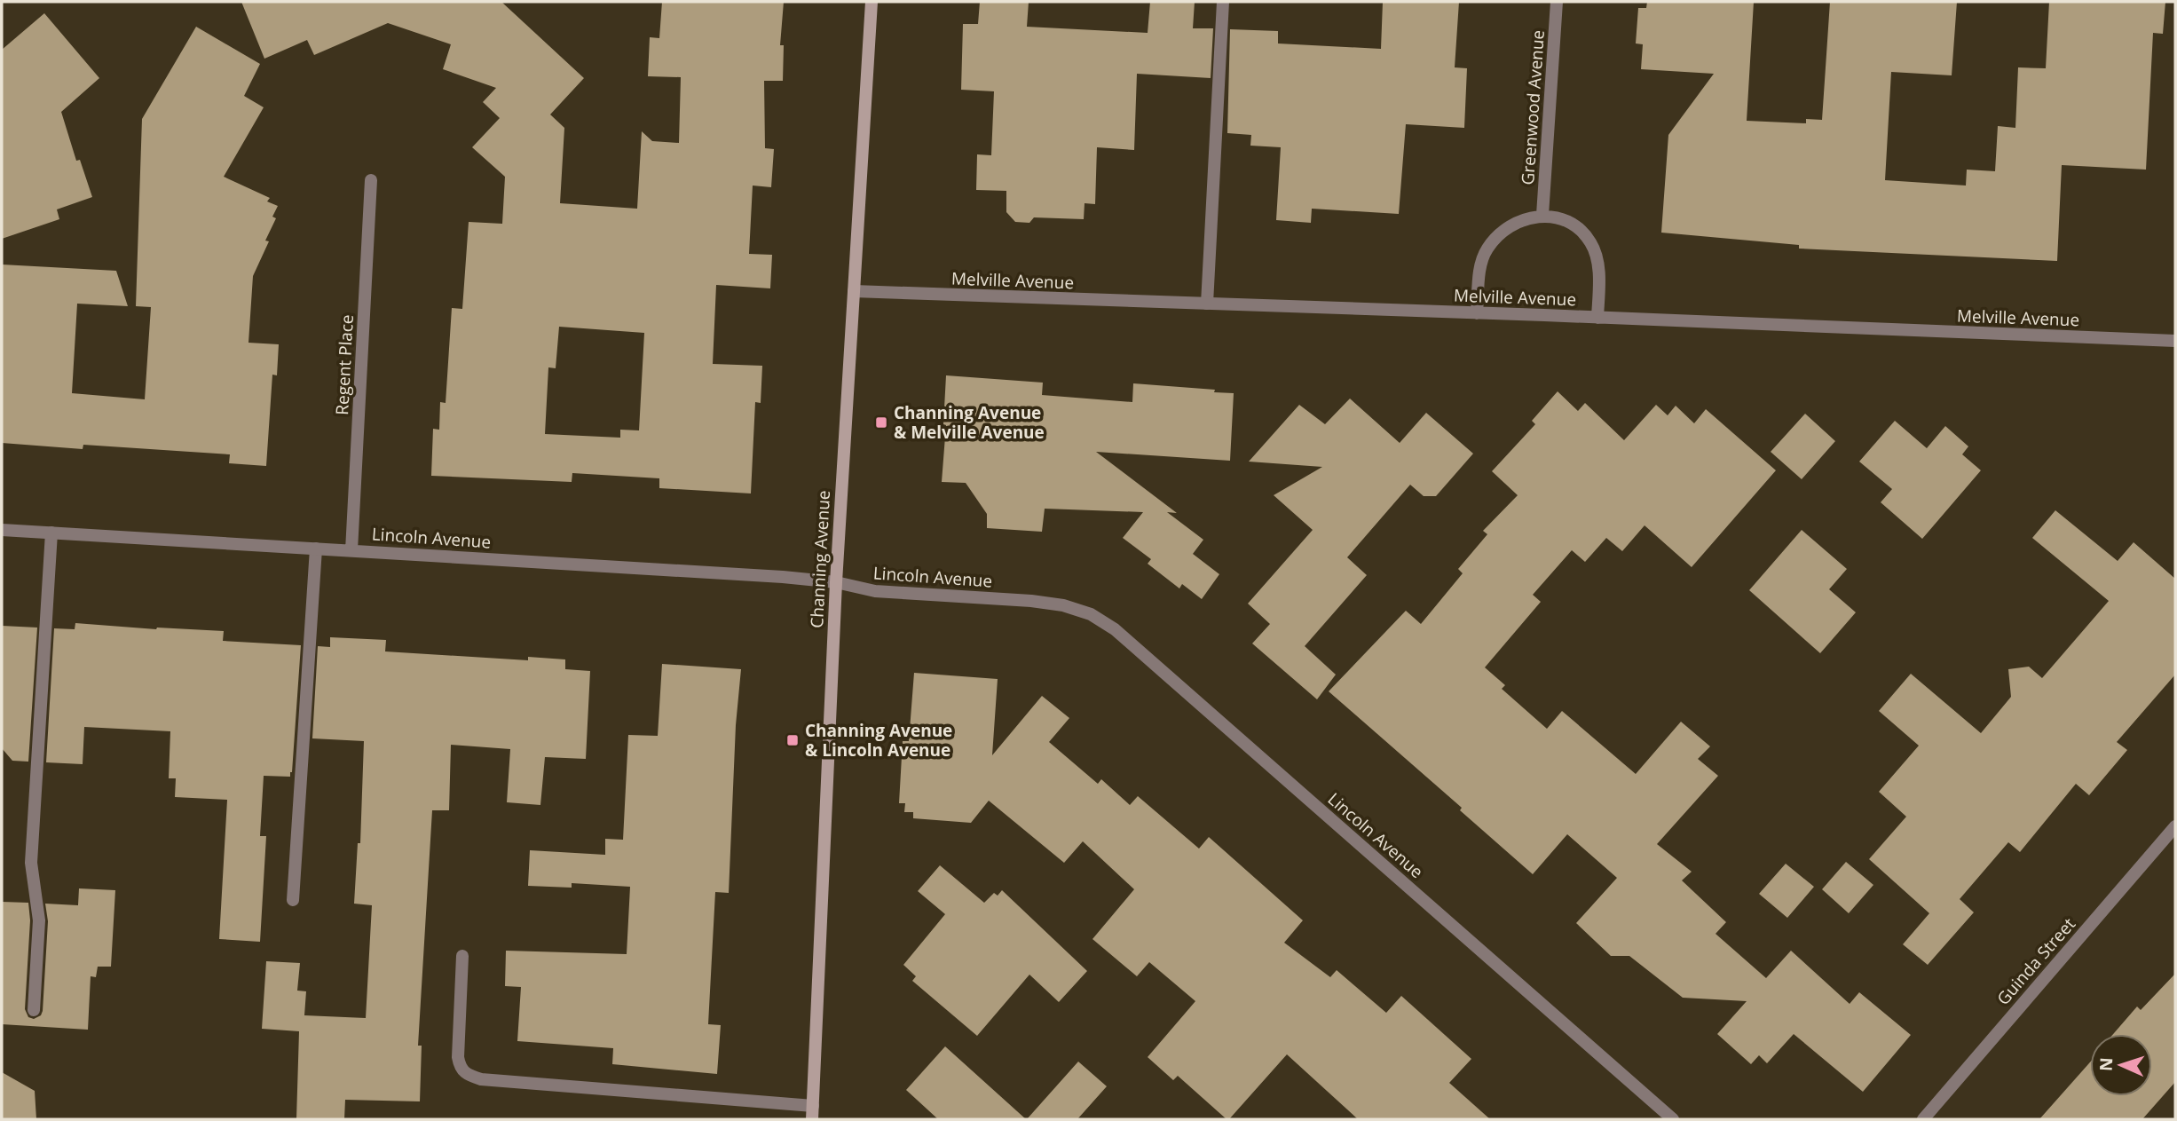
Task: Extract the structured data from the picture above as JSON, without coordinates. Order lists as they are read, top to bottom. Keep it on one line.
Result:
{"streets":{"street":["Greenwood Avenue","Melville Avenue","Regent Place","Lincoln Avenue","Channing Avenue","Guinda Street"]},"crossings":[["Melville Avenue","Channing Avenue"],["Regent Place","Lincoln Avenue"],["Lincoln Avenue","Channing Avenue"]],"places":{"transit":["Channing Avenue & Melville Avenue","Channing Avenue & Lincoln Avenue"]},"north":"left"}
